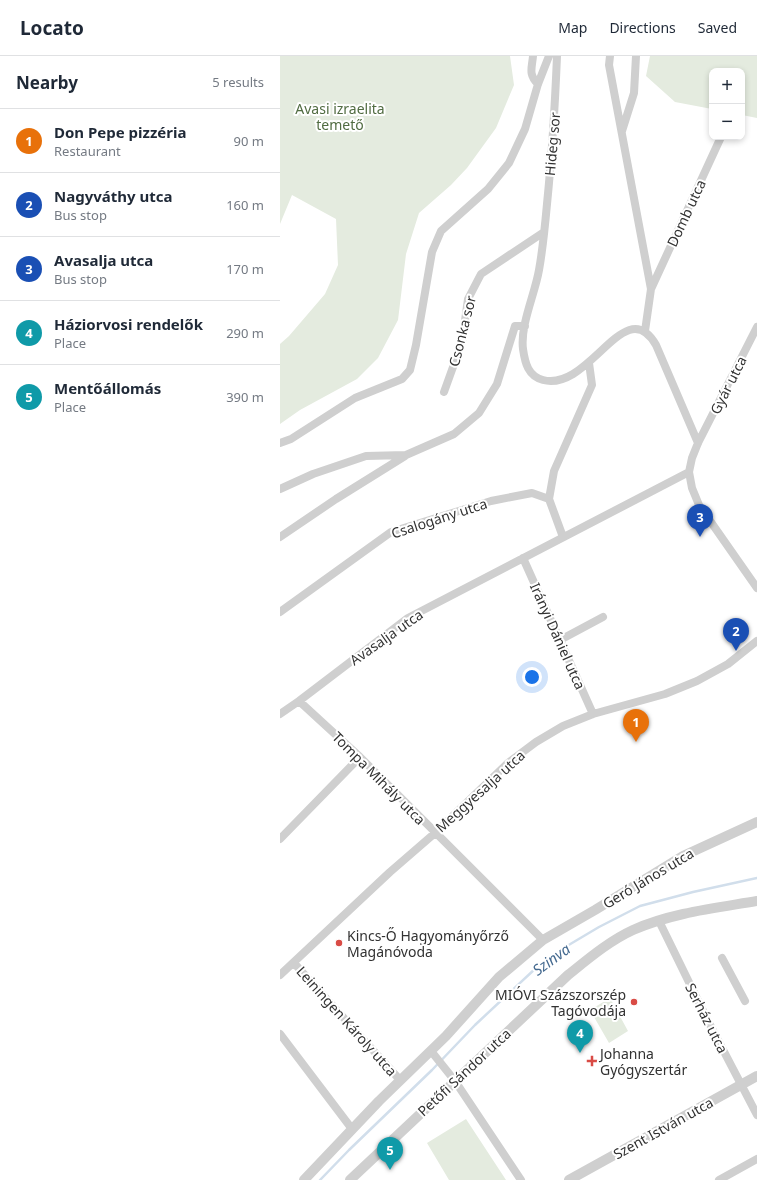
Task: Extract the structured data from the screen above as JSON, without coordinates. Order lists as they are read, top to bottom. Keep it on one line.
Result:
{"streets":{"street":["Hideg sor","Domb utca","Csonka sor","Gyár utca","Csalogány utca","Irányi Dániel utca","Avasalja utca","Tompa Mihály utca","Meggyesalja utca","Geró János utca","Serház utca","Leiningen Károly utca","Petőfi Sándor utca","Szent István utca"]},"crossings":[["Hideg sor","Csonka sor"],["Gyár utca","Avasalja utca"],["Irányi Dániel utca","Avasalja utca"],["Irányi Dániel utca","Meggyesalja utca"],["Avasalja utca","Tompa Mihály utca"],["Tompa Mihály utca","Meggyesalja utca"],["Tompa Mihály utca","Geró János utca"],["Meggyesalja utca","Leiningen Károly utca"],["Serház utca","Petőfi Sándor utca"],["Serház utca","Szent István utca"]],"water":["Szinva"],"parks":["Avasi izraelita temető"],"places":{"other":["Kincs-Ő Hagyományőrző Magánóvoda","MIÓVI Százszorszép Tagóvodája"],"health":["Johanna Gyógyszertár"]},"page":{"header":"Locato","nav":["Map","Directions","Saved"],"heading":["Nearby","5 results"],"map_buttons":["+","−"],"list":[{"mark":"1","name":"Don Pepe pizzéria","note":"Restaurant","value":"90 m"},{"mark":"2","name":"Nagyváthy utca","note":"Bus stop","value":"160 m"},{"mark":"3","name":"Avasalja utca","note":"Bus stop","value":"170 m"},{"mark":"4","name":"Háziorvosi rendelők","note":"Place","value":"290 m"},{"mark":"5","name":"Mentőállomás","note":"Place","value":"390 m"}],"pins":["3","2","1","4","5"]}}
